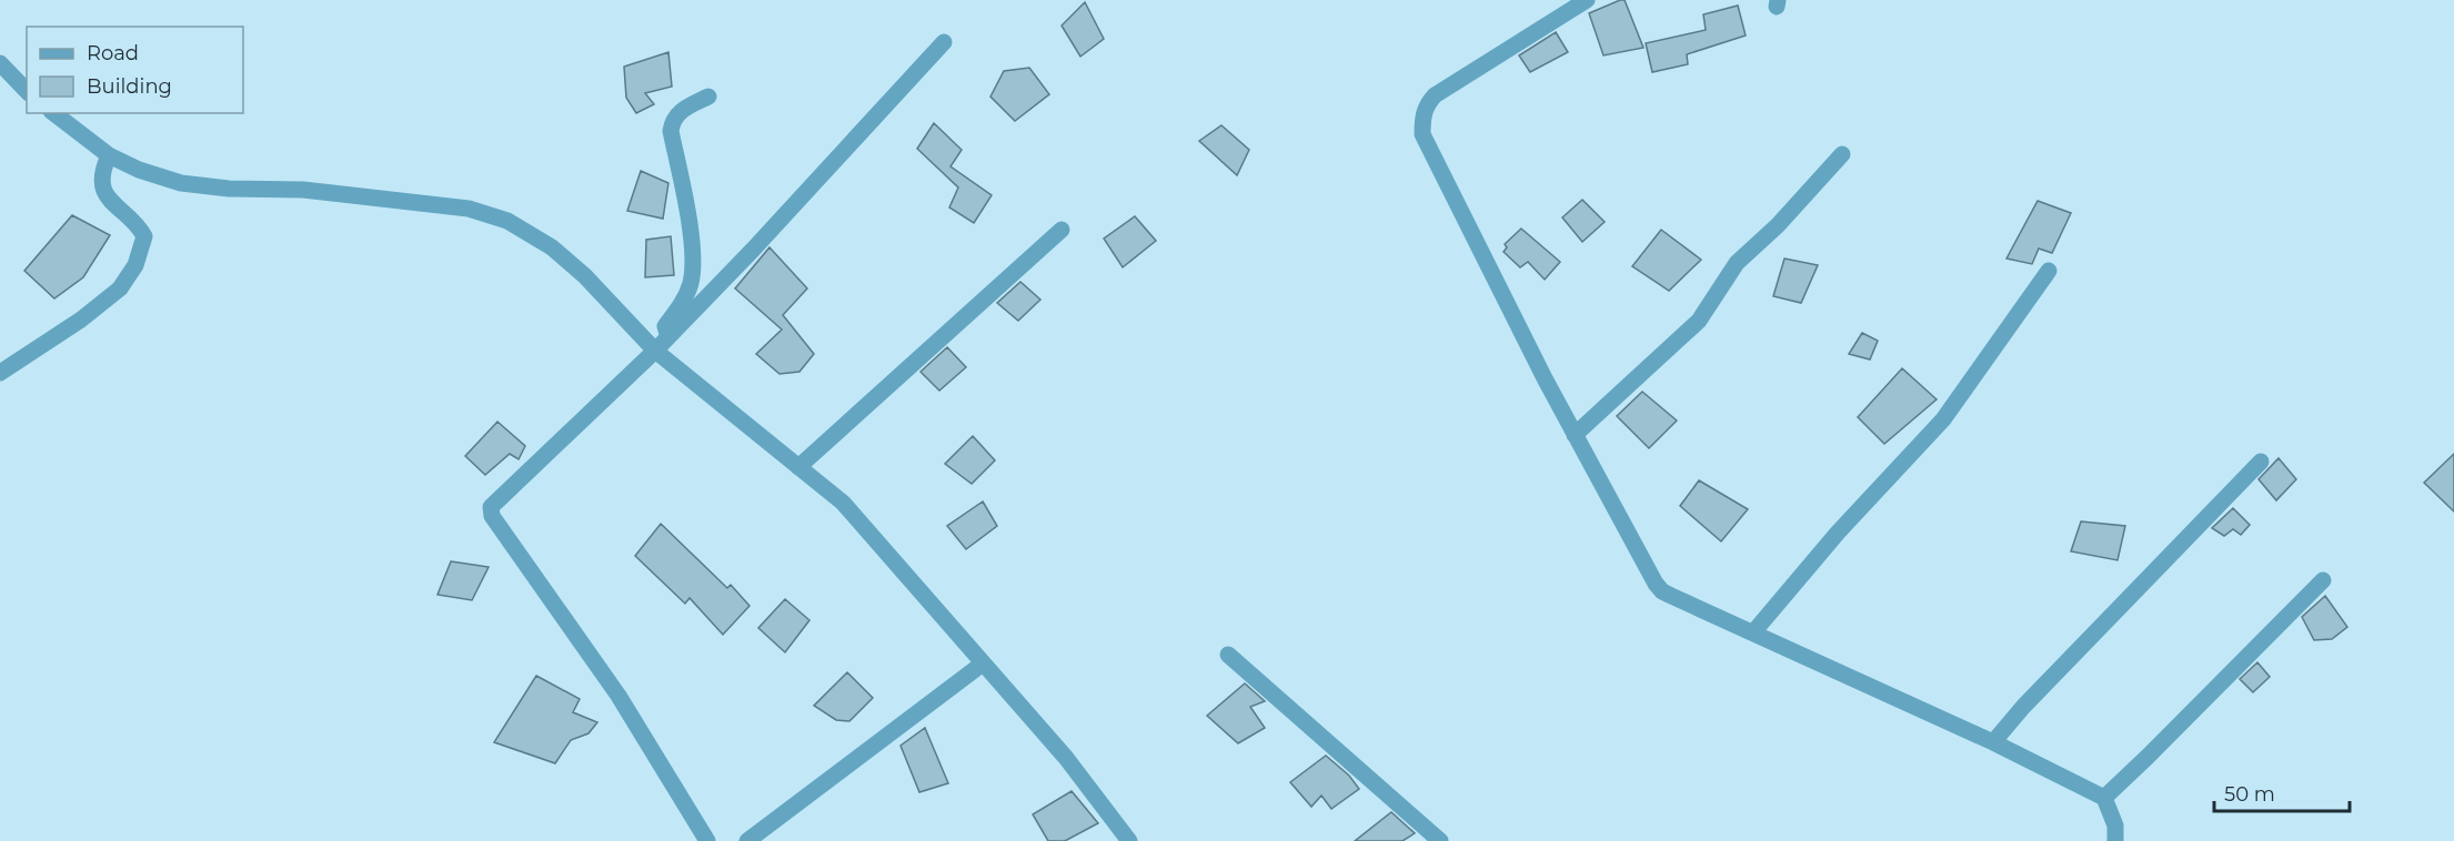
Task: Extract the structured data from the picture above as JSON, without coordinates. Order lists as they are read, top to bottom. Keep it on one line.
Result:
{"legend":["Road","Building"],"scale_bar":"50 m"}
